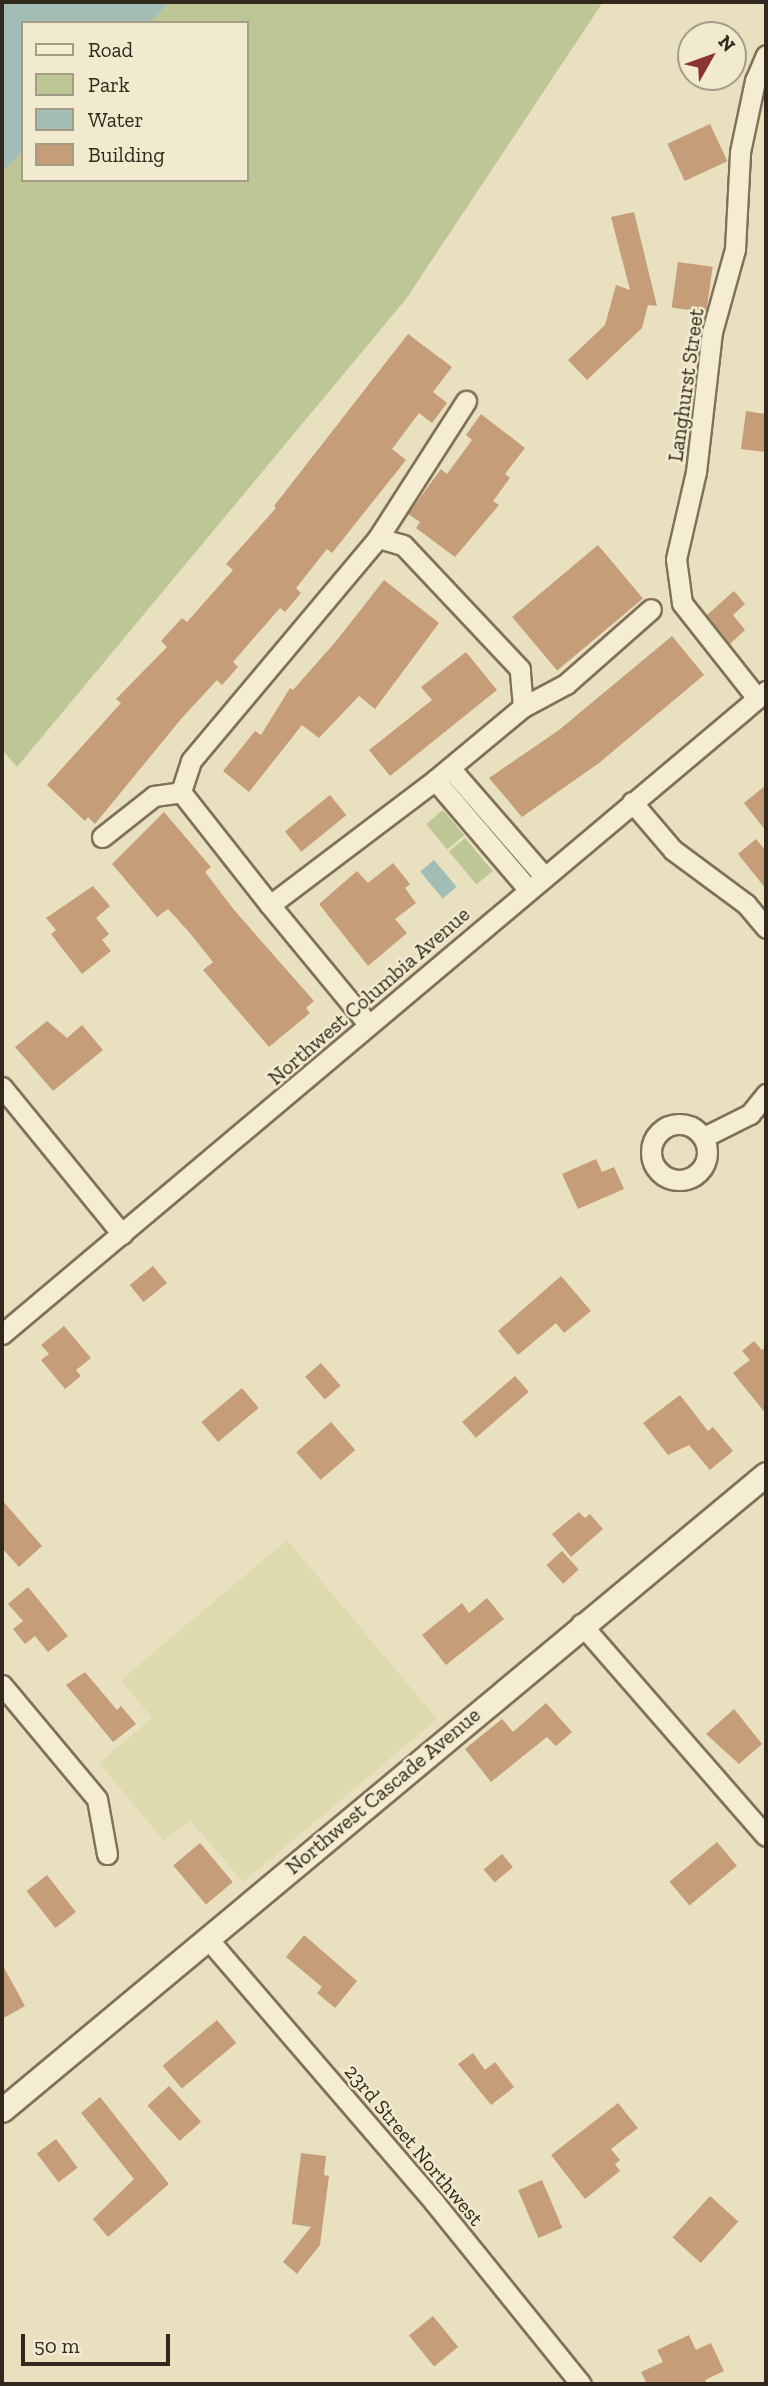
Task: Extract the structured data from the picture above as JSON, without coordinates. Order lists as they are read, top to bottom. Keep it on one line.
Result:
{"streets":{"street":["Langhurst Street","Northwest Columbia Avenue","Northwest Cascade Avenue","23rd Street Northwest"]},"crossings":[["Langhurst Street","Northwest Columbia Avenue"],["Northwest Cascade Avenue","23rd Street Northwest"]],"legend":["Road","Park","Water","Building"],"scale_bar":"50 m","north":"top right"}
